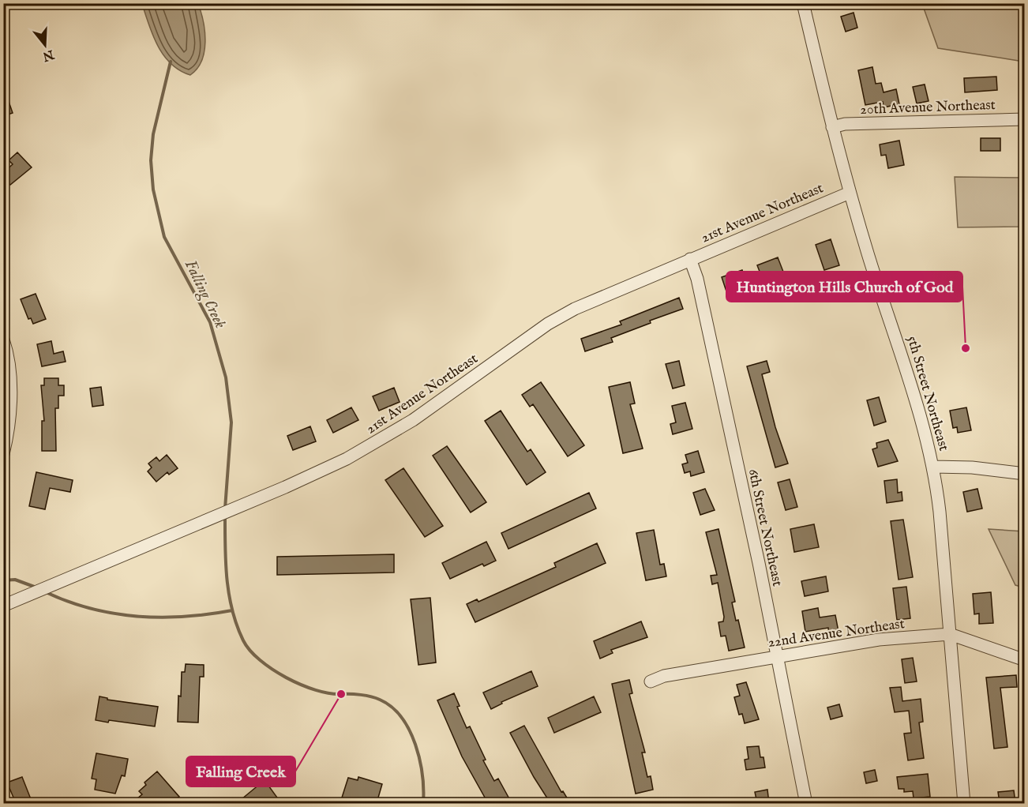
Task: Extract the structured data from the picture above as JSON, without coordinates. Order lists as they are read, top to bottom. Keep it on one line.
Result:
{"streets":{"street":["20th Avenue Northeast","21st Avenue Northeast","5th Street Northeast","6th Street Northeast","22nd Avenue Northeast"]},"crossings":[["20th Avenue Northeast","5th Street Northeast"],["21st Avenue Northeast","5th Street Northeast"],["21st Avenue Northeast","6th Street Northeast"],["5th Street Northeast","22nd Avenue Northeast"],["6th Street Northeast","22nd Avenue Northeast"]],"water":["Falling Creek"],"places":["Huntington Hills Church of God","Falling Creek"],"north":"bottom"}
